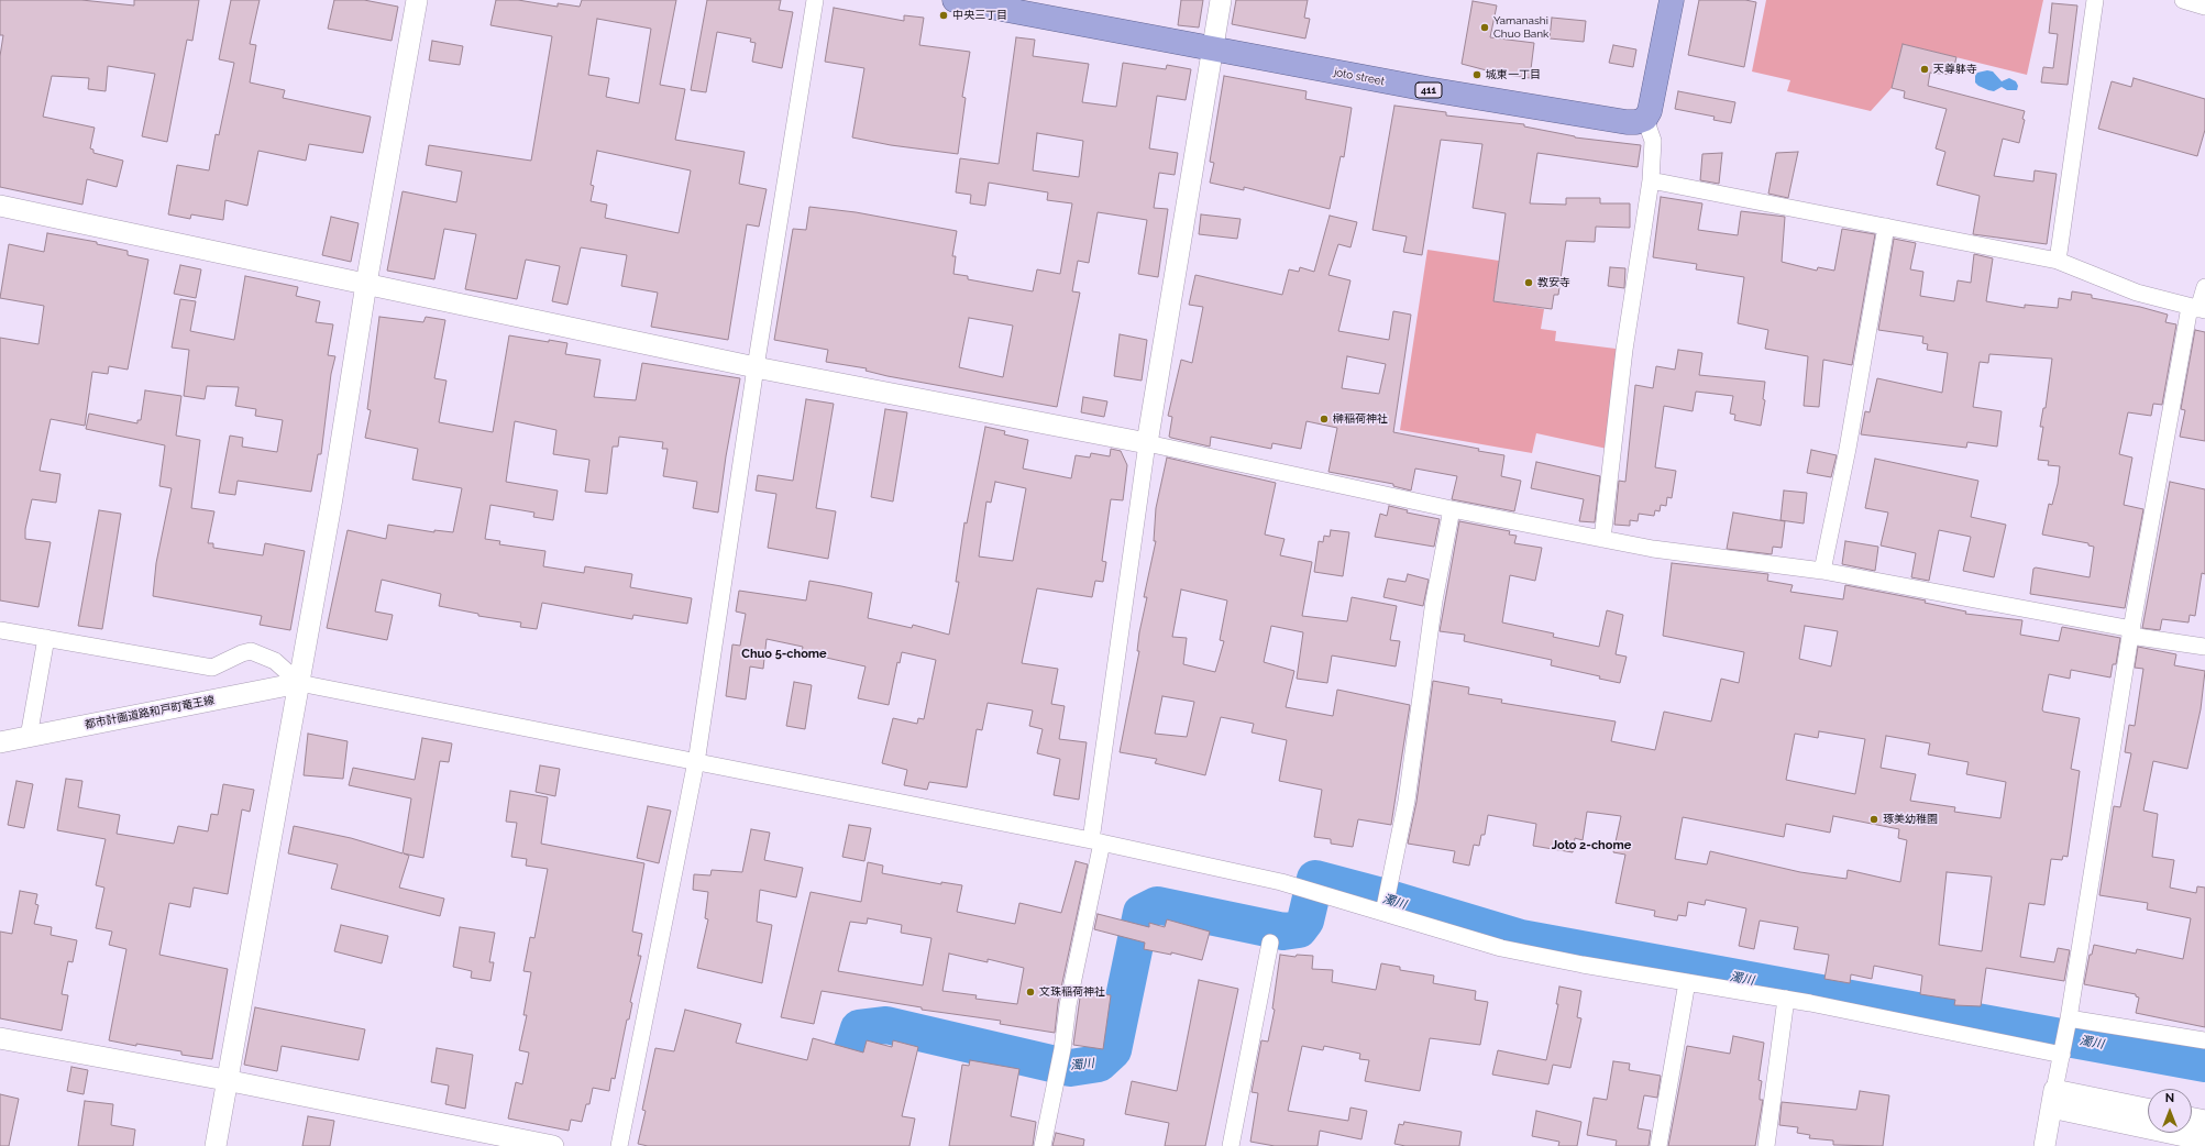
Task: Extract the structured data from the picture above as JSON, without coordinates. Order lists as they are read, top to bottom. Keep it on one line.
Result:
{"streets":{"highway":["joto street","411"],"street":["都市計画道路和戸町竜王線"]},"districts":["Chuo 5-chome","Joto 2-chome"],"water":["濁川"],"places":["中央三丁目","Yamanashi Chuo Bank","天尊躰寺","城東一丁目","教安寺","榊稲荷神社","琢美幼稚園","文珠稲荷神社"],"north":"top"}
